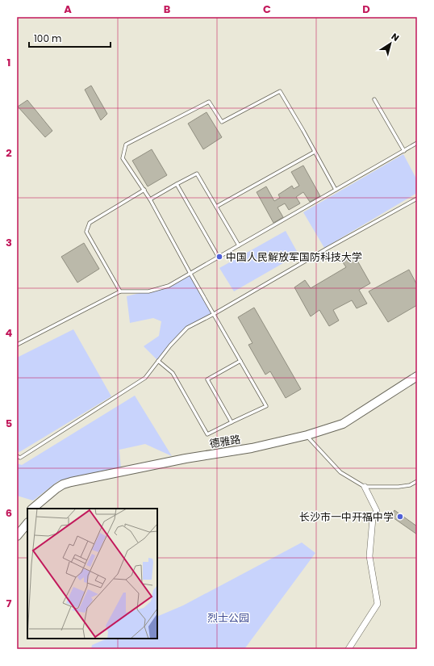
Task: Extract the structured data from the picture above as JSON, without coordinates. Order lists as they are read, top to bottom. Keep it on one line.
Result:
{"streets":{"street":["德雅路"]},"parks":["烈士公园"],"places":["中国人民解放军国防科技大学","长沙市一中开福中学"],"scale_bar":"100 m","north":"top right","grid":{"columns":["A","B","C","D"],"rows":["1","2","3","4","5","6","7"]}}
